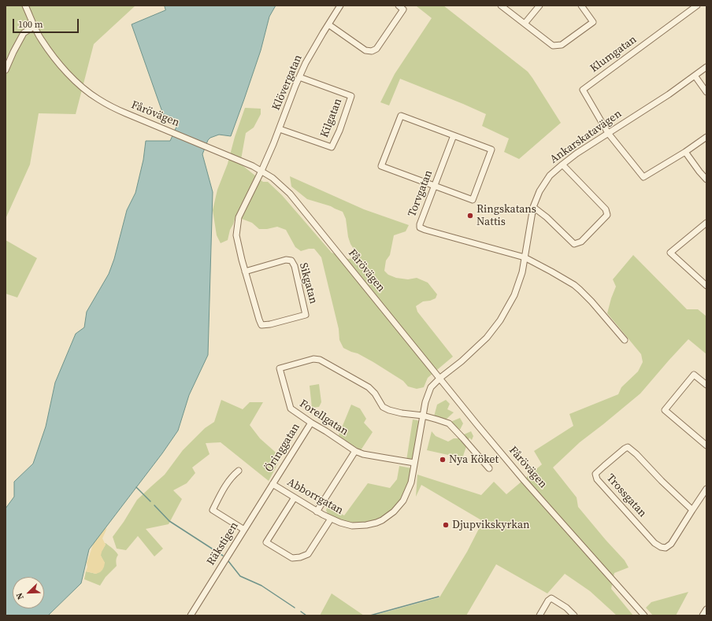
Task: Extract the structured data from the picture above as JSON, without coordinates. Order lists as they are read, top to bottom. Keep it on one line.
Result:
{"streets":{"street":["Klumgatan","Klövergatan","Fårövägen","Kilgatan","Ankarskatavägen","Torvgatan","Sikgatan","Forellgatan","Öringgatan","Trossgatan","Abborrgatan","Räkstigen"]},"crossings":[["Klumgatan","Ankarskatavägen"],["Klövergatan","Fårövägen"],["Klövergatan","Kilgatan"],["Klövergatan","Sikgatan"],["Fårövägen","Ankarskatavägen"],["Fårövägen","Sikgatan"],["Fårövägen","Abborrgatan"],["Ankarskatavägen","Torvgatan"],["Ankarskatavägen","Abborrgatan"],["Forellgatan","Öringgatan"],["Forellgatan","Abborrgatan"],["Öringgatan","Abborrgatan"],["Öringgatan","Räkstigen"],["Abborrgatan","Räkstigen"]],"places":["Ringskatans Nattis","Nya Köket","Djupvikskyrkan"],"scale_bar":"100 m","north":"bottom left"}
